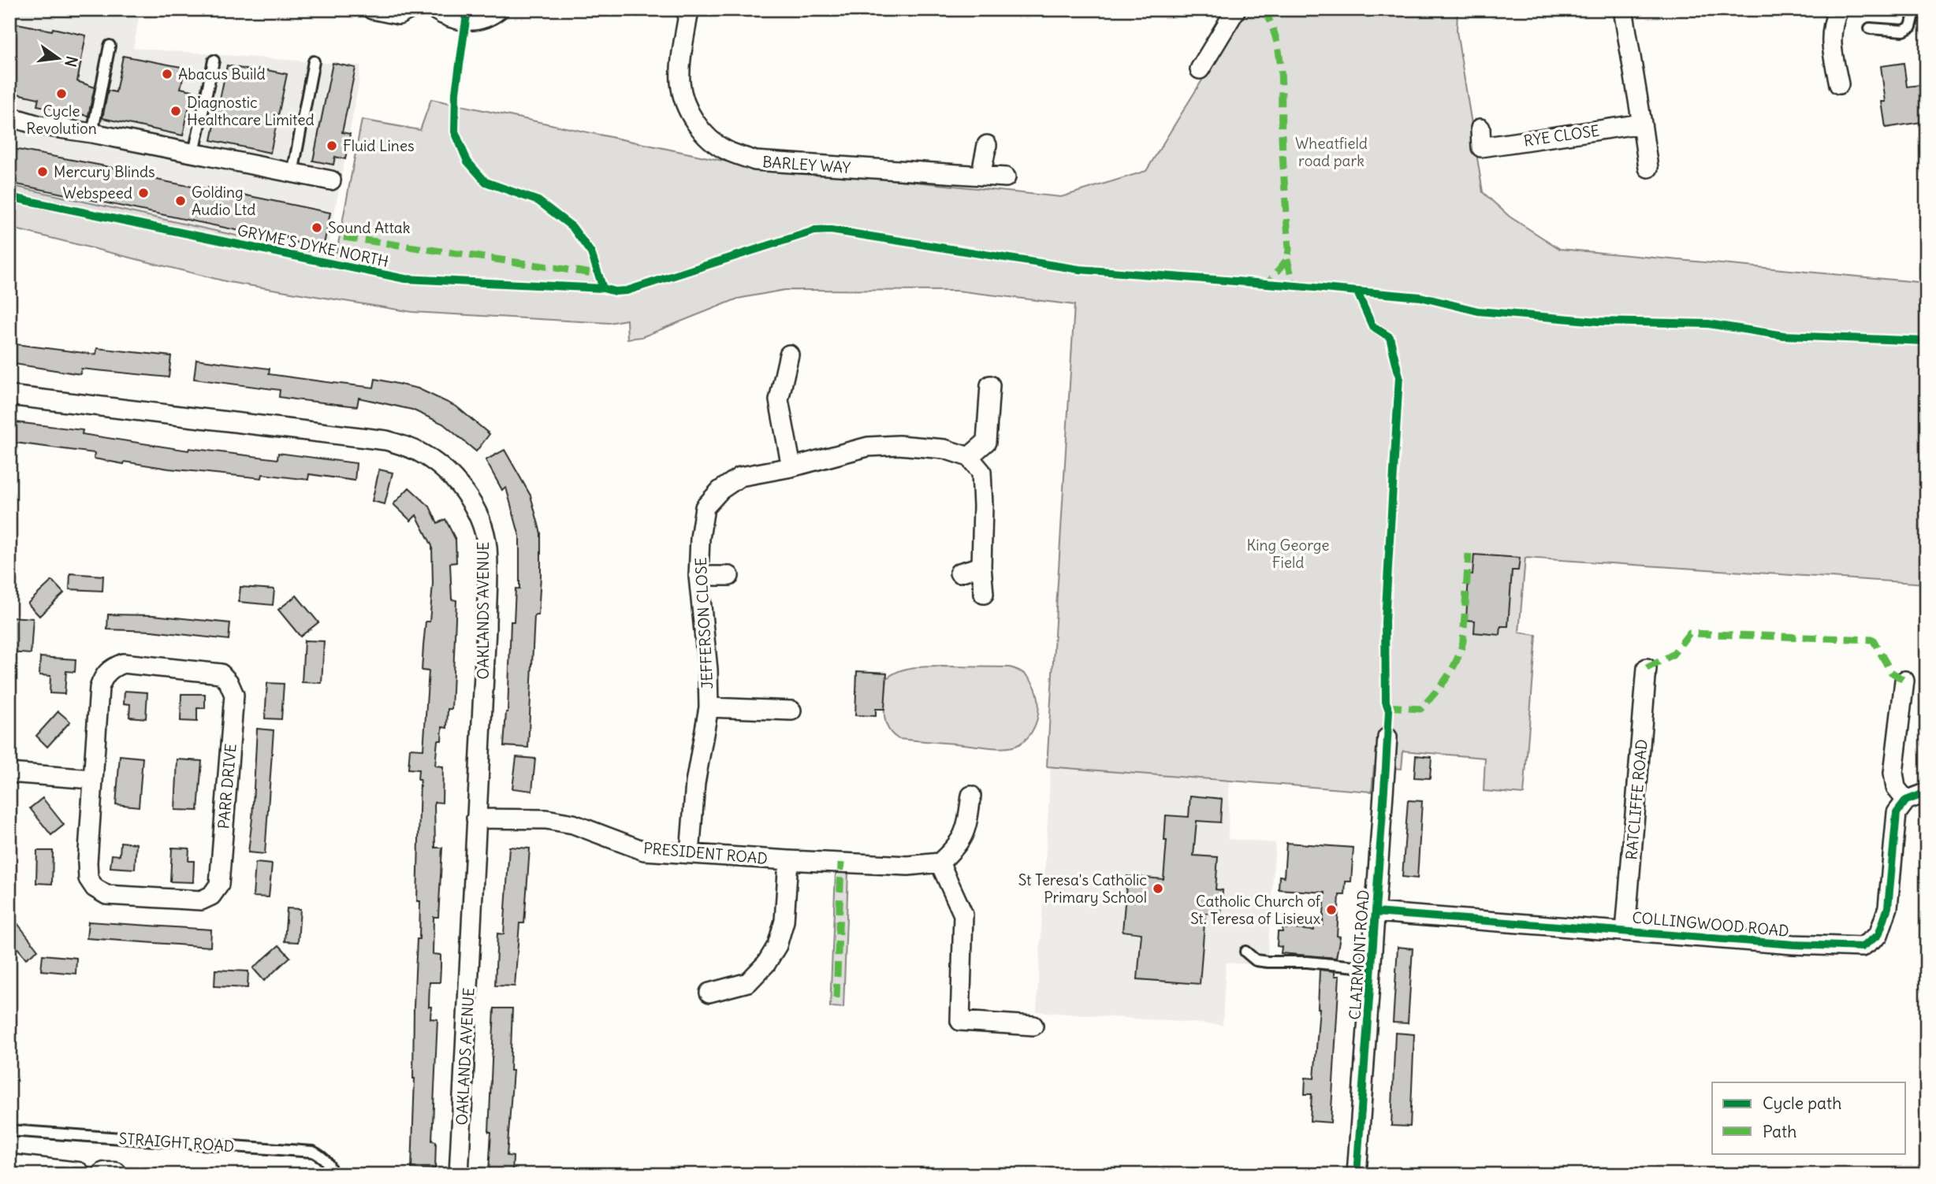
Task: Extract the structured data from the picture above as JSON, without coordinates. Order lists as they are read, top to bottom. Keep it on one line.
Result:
{"streets":{"street":["RYE CLOSE","BARLEY WAY","OAKLANDS AVENUE","JEFFERSON CLOSE","PARR DRIVE","RATCLIFFE ROAD","PRESIDENT ROAD","COLLINGWOOD ROAD","CLAIRMONT ROAD"],"lane":["STRAIGHT ROAD"],"cycle path":["GRYME'S DYKE NORTH"]},"crossings":[["OAKLANDS AVENUE","PRESIDENT ROAD"],["JEFFERSON CLOSE","PRESIDENT ROAD"],["RATCLIFFE ROAD","COLLINGWOOD ROAD"],["COLLINGWOOD ROAD","CLAIRMONT ROAD"]],"parks":["Wheatfield road park","King George Field"],"places":["Abacus Build","Cycle Revolution","Diagnostic Healthcare Limited","Fluid Lines","Mercury Blinds","Webspeed","Golding Audio Ltd","Sound Attak","St Teresa's Catholic Primary School","Catholic Church of St. Teresa of Lisieux"],"legend":["Cycle path","Path"],"north":"right"}
